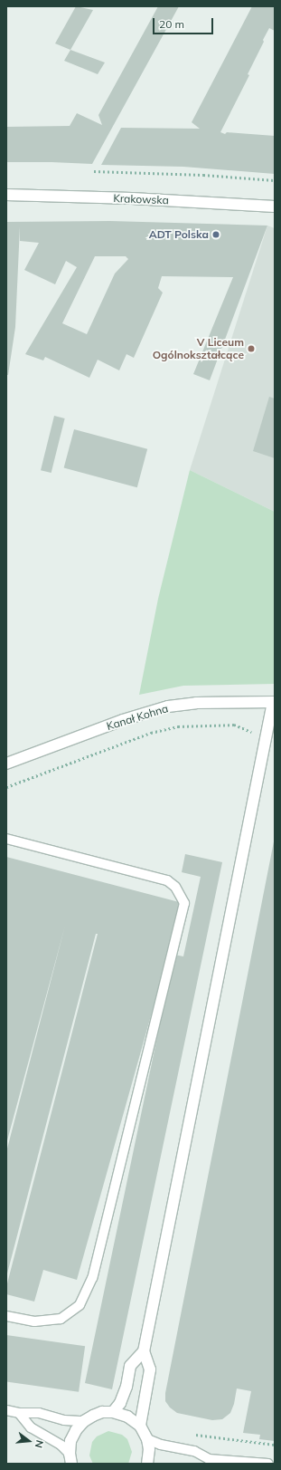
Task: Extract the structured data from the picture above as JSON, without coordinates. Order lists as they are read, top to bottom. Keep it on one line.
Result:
{"streets":{"street":["Krakowska","Kanał Kohna"]},"places":["ADT Polska","V Liceum Ogólnokształcące"],"scale_bar":"20 m","north":"right"}
